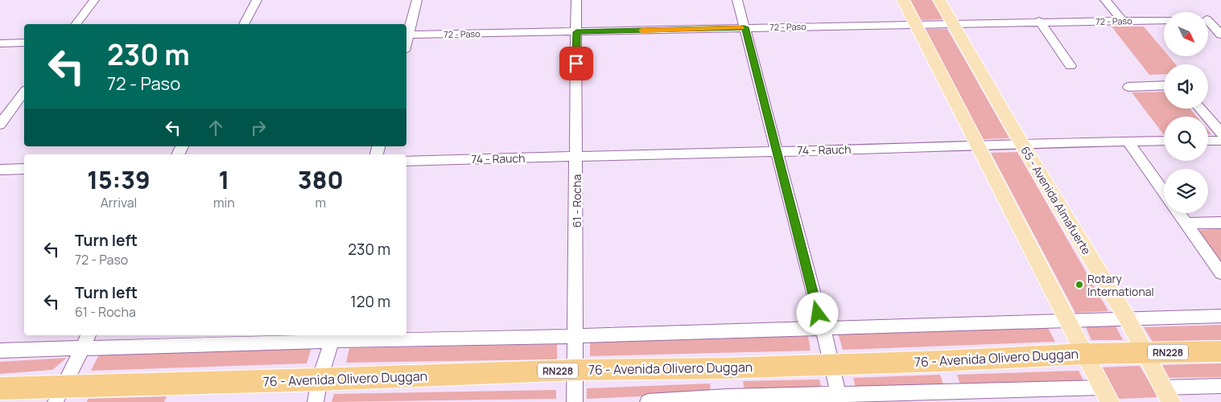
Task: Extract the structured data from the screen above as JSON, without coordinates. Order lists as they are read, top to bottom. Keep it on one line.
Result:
{"streets":{"highway":["RN228","76 - Avenida Olivero Duggan"],"main road":["65 - Avenida Almafuerte"],"street":["72 - Paso","74 - Rauch","61 - Rocha"]},"crossings":[["72 - Paso","65 - Avenida Almafuerte"],["72 - Paso","61 - Rocha"],["74 - Rauch","65 - Avenida Almafuerte"],["74 - Rauch","61 - Rocha"],["65 - Avenida Almafuerte","76 - Avenida Olivero Duggan"],["61 - Rocha","76 - Avenida Olivero Duggan"]],"places":["Rotary International"],"north":"bottom right","page":{"turn":["230 m","72 - Paso"],"eta":["15:39","Arrival","1","min","380","m"],"list":[{"name":"Turn left","note":"72 - Paso","value":"230 m"},{"name":"Turn left","note":"61 - Rocha","value":"120 m"}]}}
